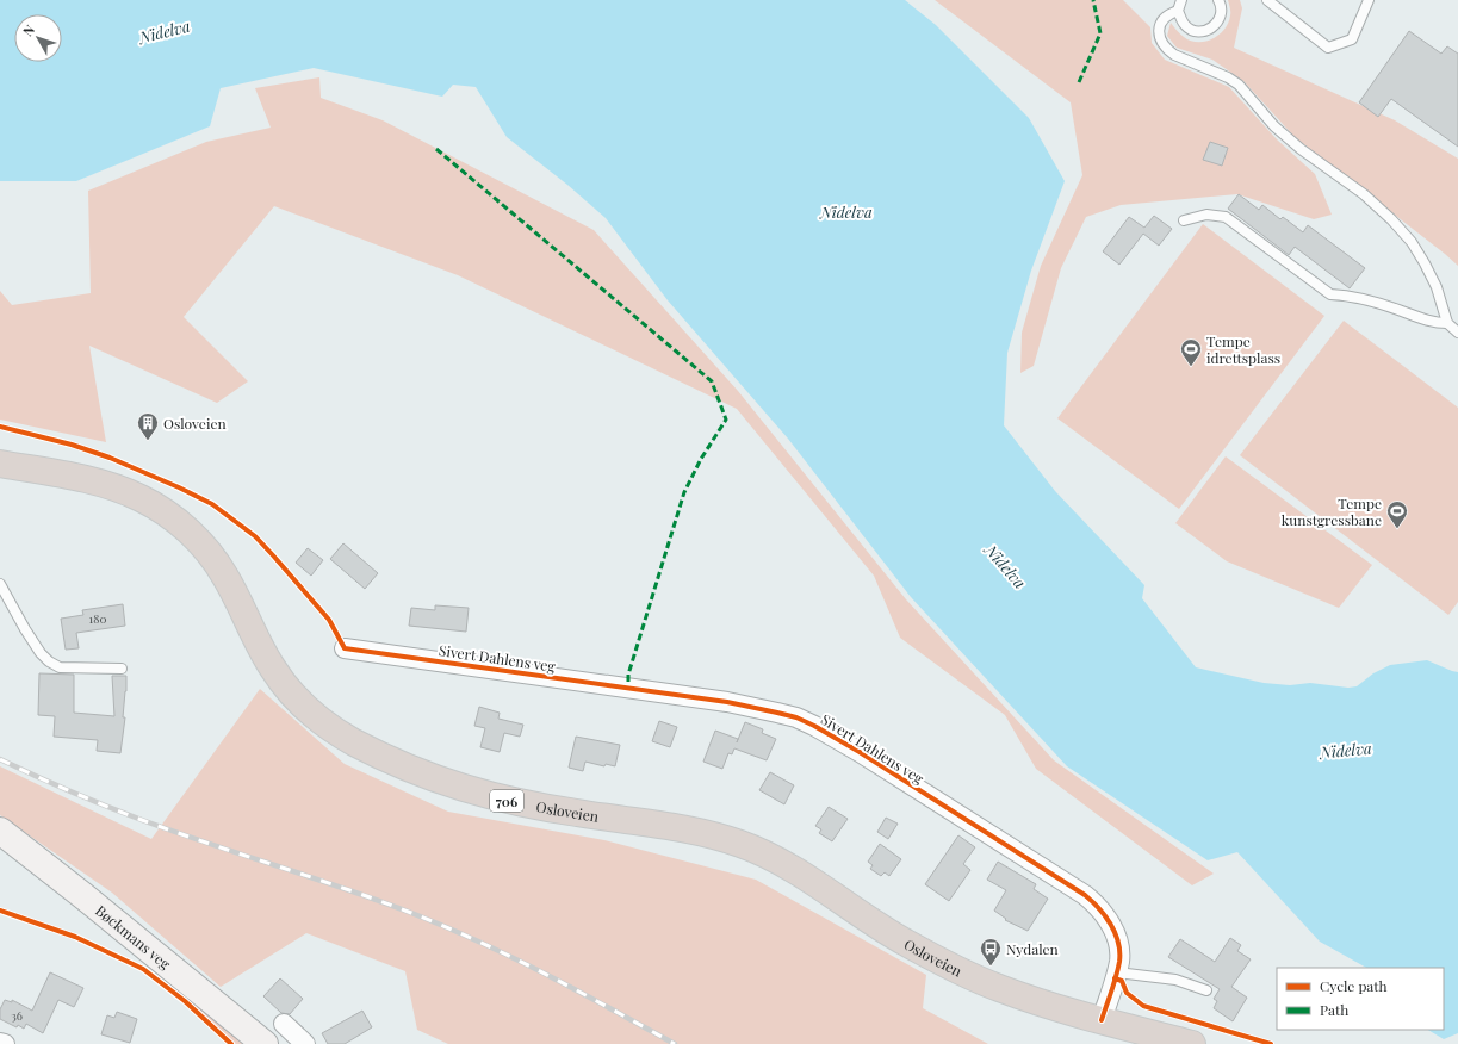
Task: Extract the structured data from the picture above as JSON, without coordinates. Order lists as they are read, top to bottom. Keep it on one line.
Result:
{"streets":{"highway":["706","Osloveien"],"main road":["Bøckmans veg"],"street":["Sivert Dahlens veg"]},"crossings":[["Sivert Dahlens veg","Osloveien"]],"water":["Nidelva"],"places":{"sports":["Tempe idrettsplass","Tempe kunstgressbane"],"building":["Osloveien"],"bus stop":["Nydalen"]},"house_numbers":["180","36"],"legend":["Cycle path","Path"],"north":"top left"}
